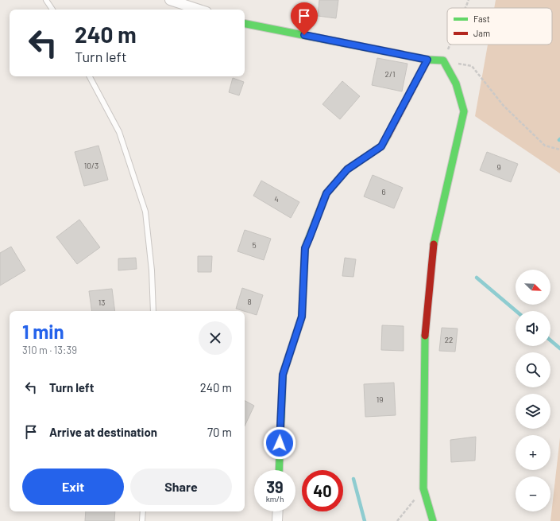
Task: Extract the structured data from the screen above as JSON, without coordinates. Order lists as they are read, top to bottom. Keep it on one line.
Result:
{"house_numbers":["2/1","10/3","9","6","4","5","8","13","22","19"],"legend":["Fast","Jam"],"north":"bottom right","page":{"turn":["240 m","Turn left"],"map_buttons":["+","−"],"heading":["1 min","310 m · 13:39"],"list":[{"name":"Turn left","value":"240 m"},{"name":"Arrive at destination","value":"70 m"}],"buttons":["Exit","Share"],"speed":"39 km/h","limit":"40"}}
